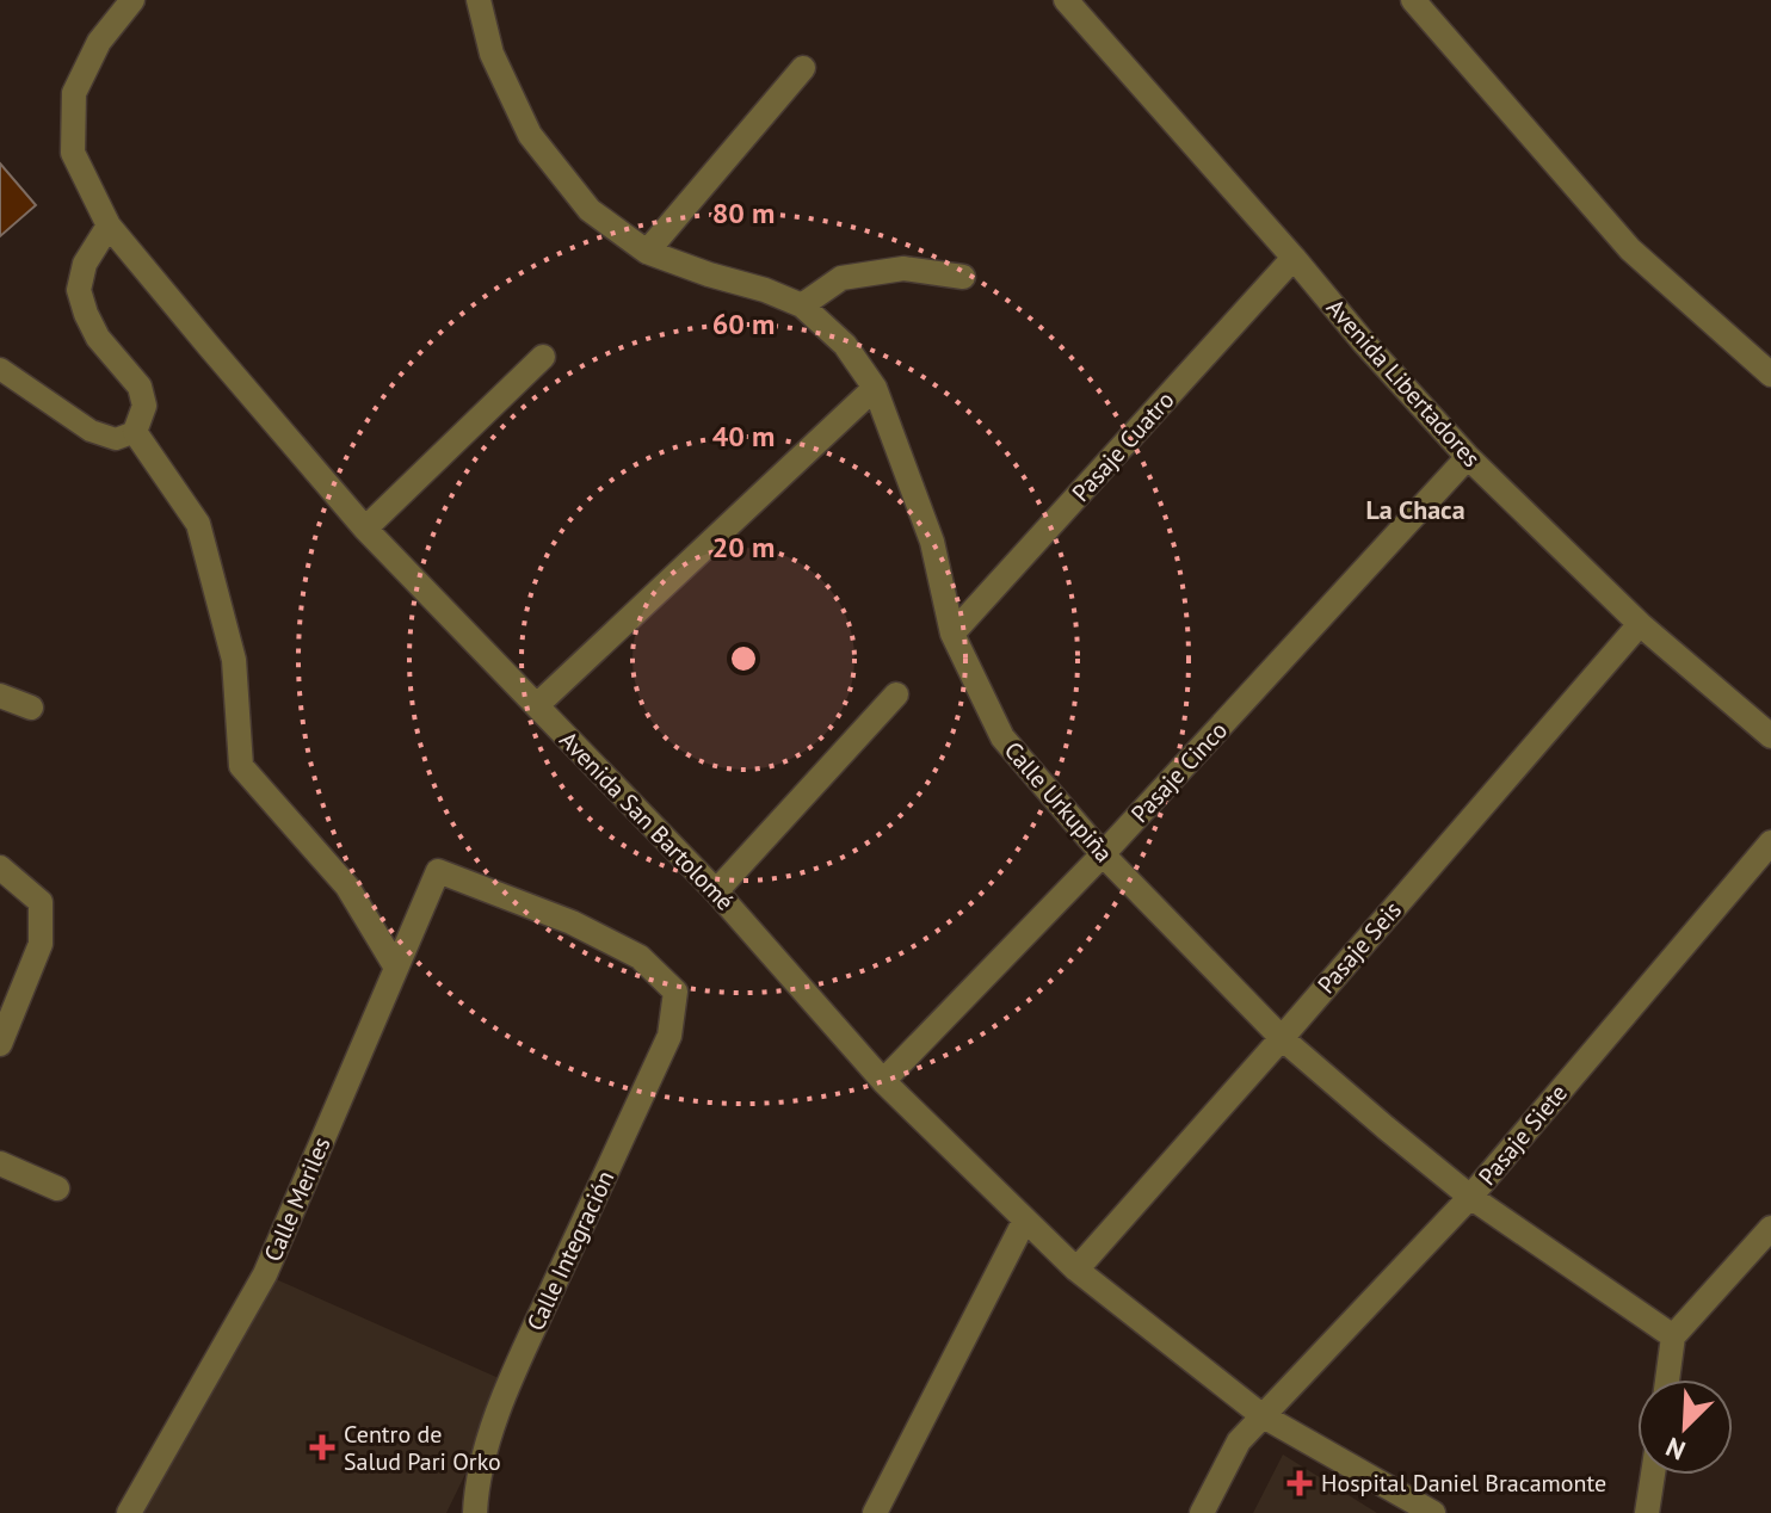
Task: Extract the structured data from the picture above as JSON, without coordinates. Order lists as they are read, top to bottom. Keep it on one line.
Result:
{"streets":{"street":["Avenida Libertadores","Pasaje Cuatro","Pasaje Cinco","Calle Urkupiña","Avenida San Bartolomé","Pasaje Seis","Pasaje Siete","Calle Meriles","Calle Integración"]},"crossings":[["Avenida Libertadores","Pasaje Cuatro"],["Avenida Libertadores","Pasaje Cinco"],["Avenida Libertadores","Pasaje Seis"],["Pasaje Cuatro","Calle Urkupiña"],["Pasaje Cinco","Calle Urkupiña"],["Pasaje Cinco","Avenida San Bartolomé"],["Calle Urkupiña","Pasaje Seis"],["Calle Urkupiña","Pasaje Siete"],["Avenida San Bartolomé","Pasaje Seis"],["Avenida San Bartolomé","Pasaje Siete"],["Calle Meriles","Calle Integración"]],"districts":["La Chaca"],"places":{"health":["Centro de Salud Pari Orko","Hospital Daniel Bracamonte"]},"north":"bottom left","rings":["80 m","60 m","40 m","20 m"]}
